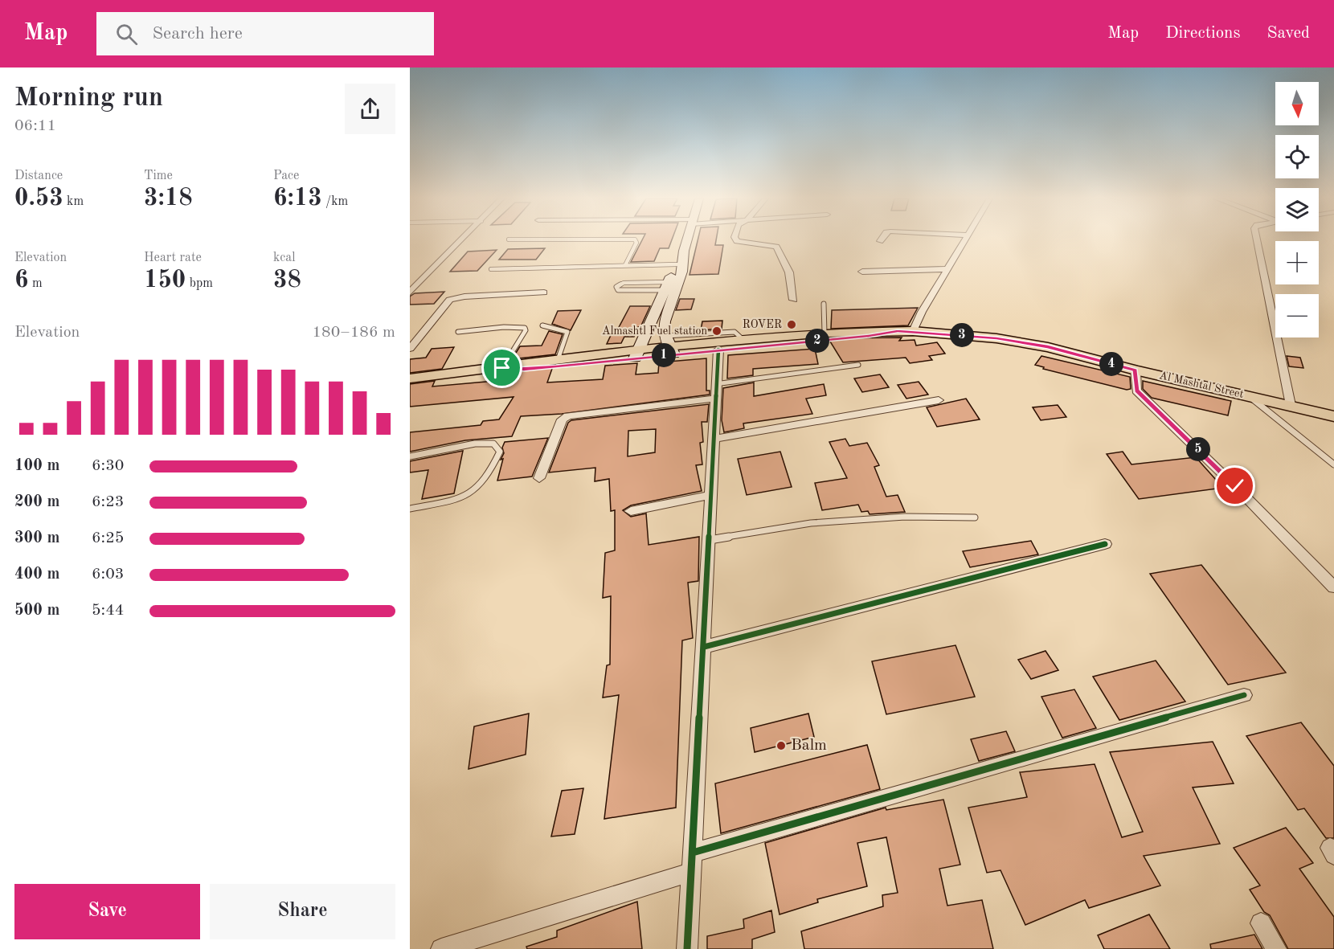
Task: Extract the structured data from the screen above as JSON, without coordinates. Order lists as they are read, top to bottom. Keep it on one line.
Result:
{"streets":{"main road":["Al Mashtal Street"]},"places":["ROVER","Almashtl Fuel station","Balm"],"north":"bottom","page":{"header":"Map","search":"Search here","nav":["Map","Directions","Saved"],"heading":["Morning run","06:11"],"map_buttons":["+","−"],"stats":[["Distance","0.53 km"],["Time","3:18"],["Pace","6:13 /km"],["Elevation","6 m"],["Heart rate","150 bpm"],["kcal","38"]],"chart":["Elevation","180–186 m"],"pins":["3","2","1","4","5"],"list":[{"name":"100 m","note":"6:30"},{"name":"200 m","note":"6:23"},{"name":"300 m","note":"6:25"},{"name":"400 m","note":"6:03"},{"name":"500 m","note":"5:44"}],"buttons":["Save","Share"]}}
